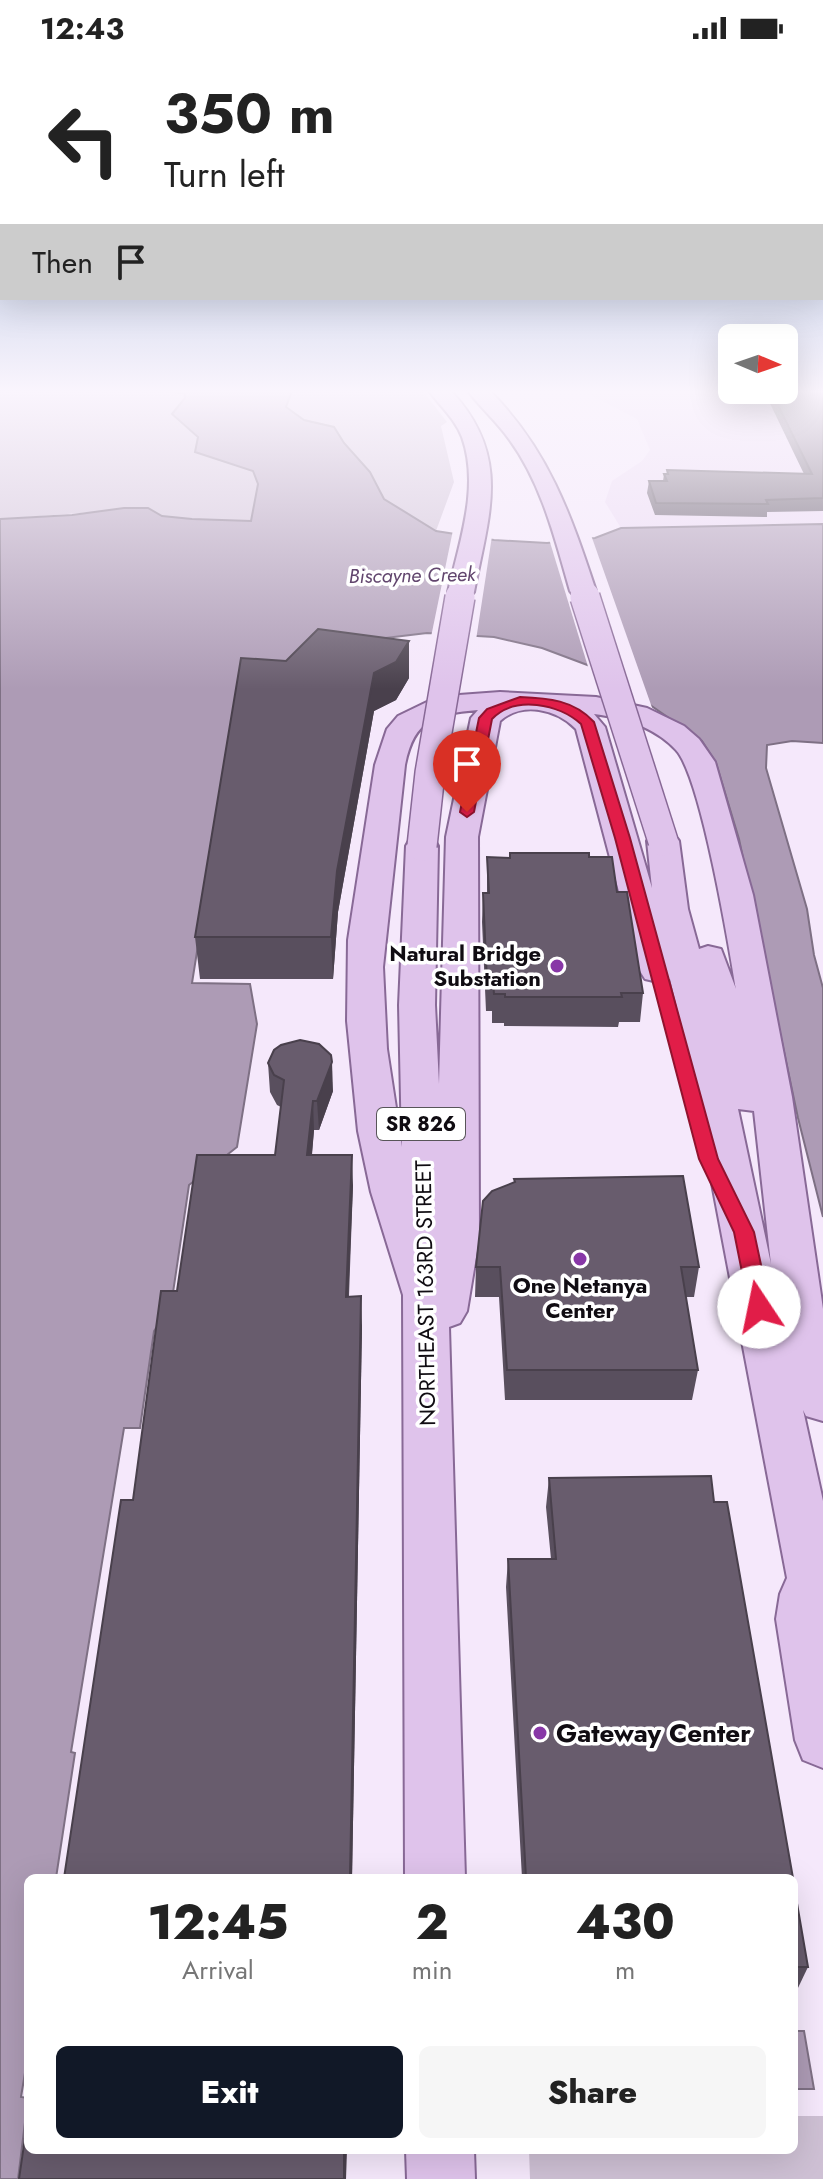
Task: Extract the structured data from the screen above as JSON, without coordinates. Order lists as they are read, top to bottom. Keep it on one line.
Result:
{"streets":{"main road":["SR 826","NORTHEAST 163RD STREET"]},"water":["Biscayne Creek"],"places":["Natural Bridge Substation","One Netanya Center","Gateway Center"],"north":"right","page":{"status":"12:43","turn":["350 m","Turn left"],"then":"Then","eta":["12:45","Arrival","2","min","430","m"],"buttons":["Exit","Share"]}}
